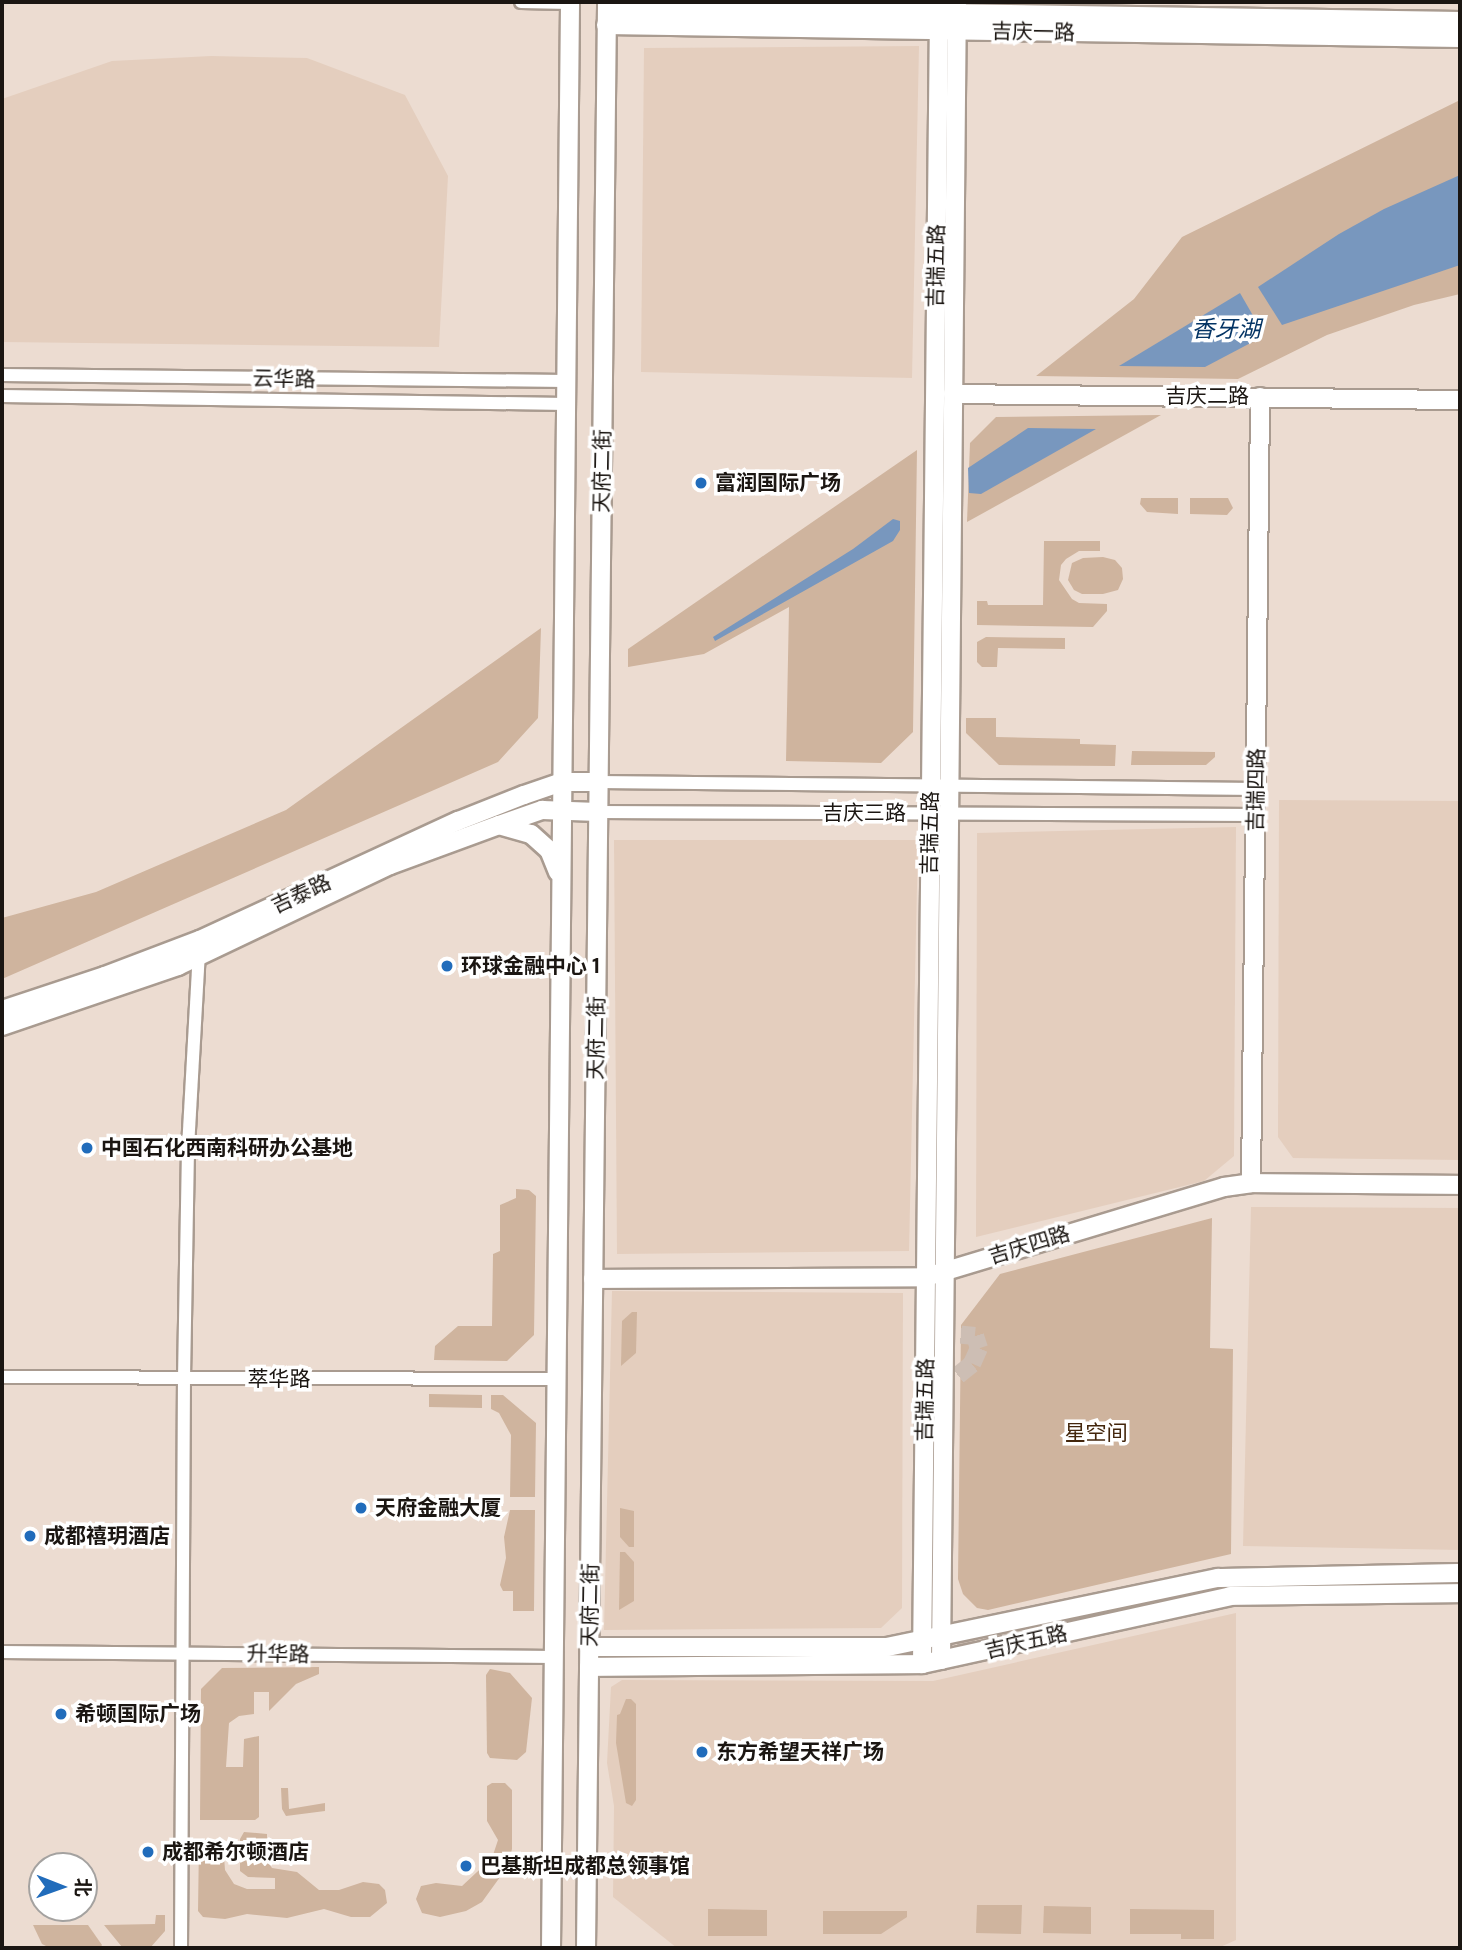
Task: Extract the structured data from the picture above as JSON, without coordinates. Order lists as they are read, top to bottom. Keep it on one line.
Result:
{"streets":{"street":["吉庆一路","吉瑞五路","云华路","吉庆二路","天府二街","吉瑞四路","吉庆三路","吉泰路","吉庆四路","萃华路","吉庆五路","升华路"]},"crossings":[["吉庆一路","吉瑞五路"],["吉庆一路","天府二街"],["吉瑞五路","吉庆二路"],["吉瑞五路","吉庆三路"],["吉瑞五路","吉庆四路"],["吉瑞五路","吉庆五路"],["云华路","天府二街"],["吉庆二路","吉瑞四路"],["天府二街","吉庆三路"],["天府二街","吉泰路"],["天府二街","吉庆四路"],["天府二街","萃华路"],["天府二街","吉庆五路"],["天府二街","升华路"],["吉瑞四路","吉庆三路"],["吉瑞四路","吉庆四路"],["吉庆三路","吉泰路"]],"water":["香牙湖"],"parks":["星空间"],"places":["富润国际广场","环球金融中心 1","中国石化西南科研办公基地","天府金融大厦","成都禧玥酒店","希顿国际广场","东方希望天祥广场","成都希尔顿酒店","巴基斯坦成都总领事馆"],"north":"right"}
